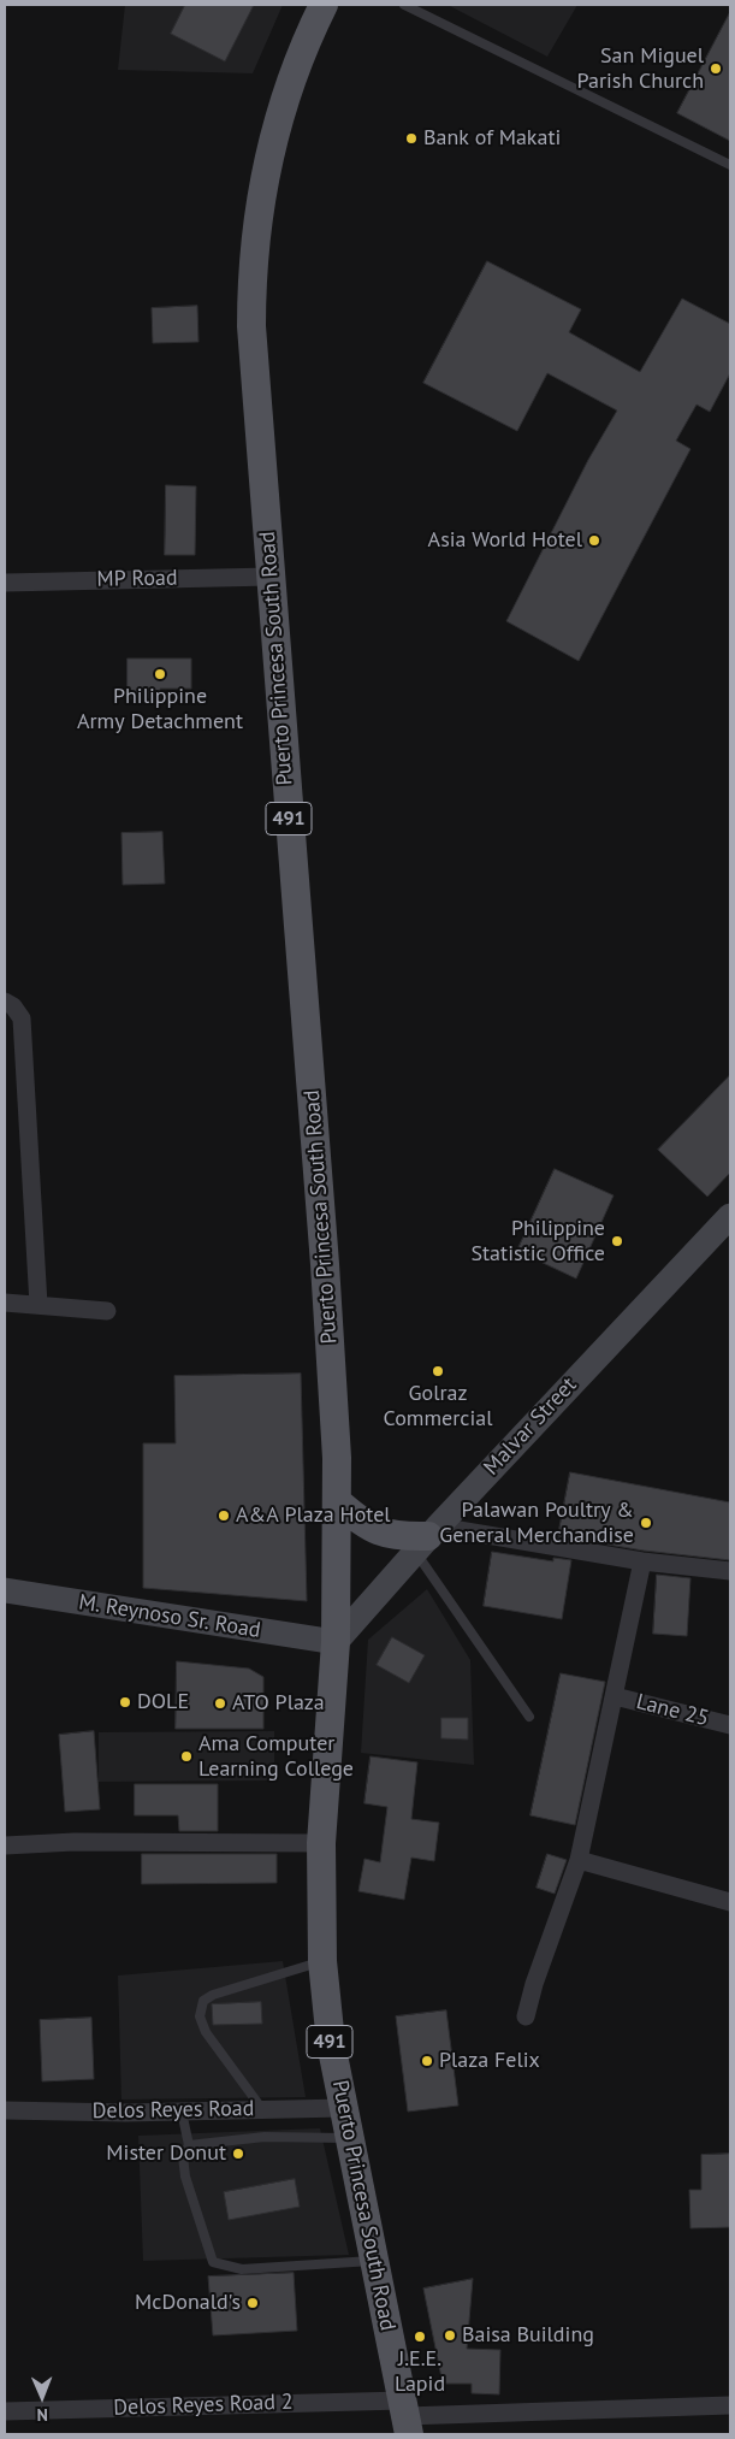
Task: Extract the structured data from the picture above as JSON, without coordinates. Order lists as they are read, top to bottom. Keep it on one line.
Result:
{"streets":{"main road":["Puerto Princesa South Road","491","Malvar Street","M. Reynoso Sr. Road"],"street":["MP Road","Lane 25","Delos Reyes Road","Delos Reyes Road 2"]},"crossings":[["MP Road","Puerto Princesa South Road"],["Puerto Princesa South Road","Malvar Street"],["Puerto Princesa South Road","M. Reynoso Sr. Road"],["Puerto Princesa South Road","Delos Reyes Road"],["Puerto Princesa South Road","Delos Reyes Road 2"],["Malvar Street","M. Reynoso Sr. Road"]],"places":["San Miguel Parish Church","Bank of Makati","Asia World Hotel","Philippine Army Detachment","Philippine Statistic Office","Golraz Commercial","A&A Plaza Hotel","Palawan Poultry & General Merchandise","DOLE","ATO Plaza","Ama Computer Learning College","Plaza Felix","Mister Donut","McDonald's","Baisa Building","J.E.E. Lapid"],"north":"bottom"}
